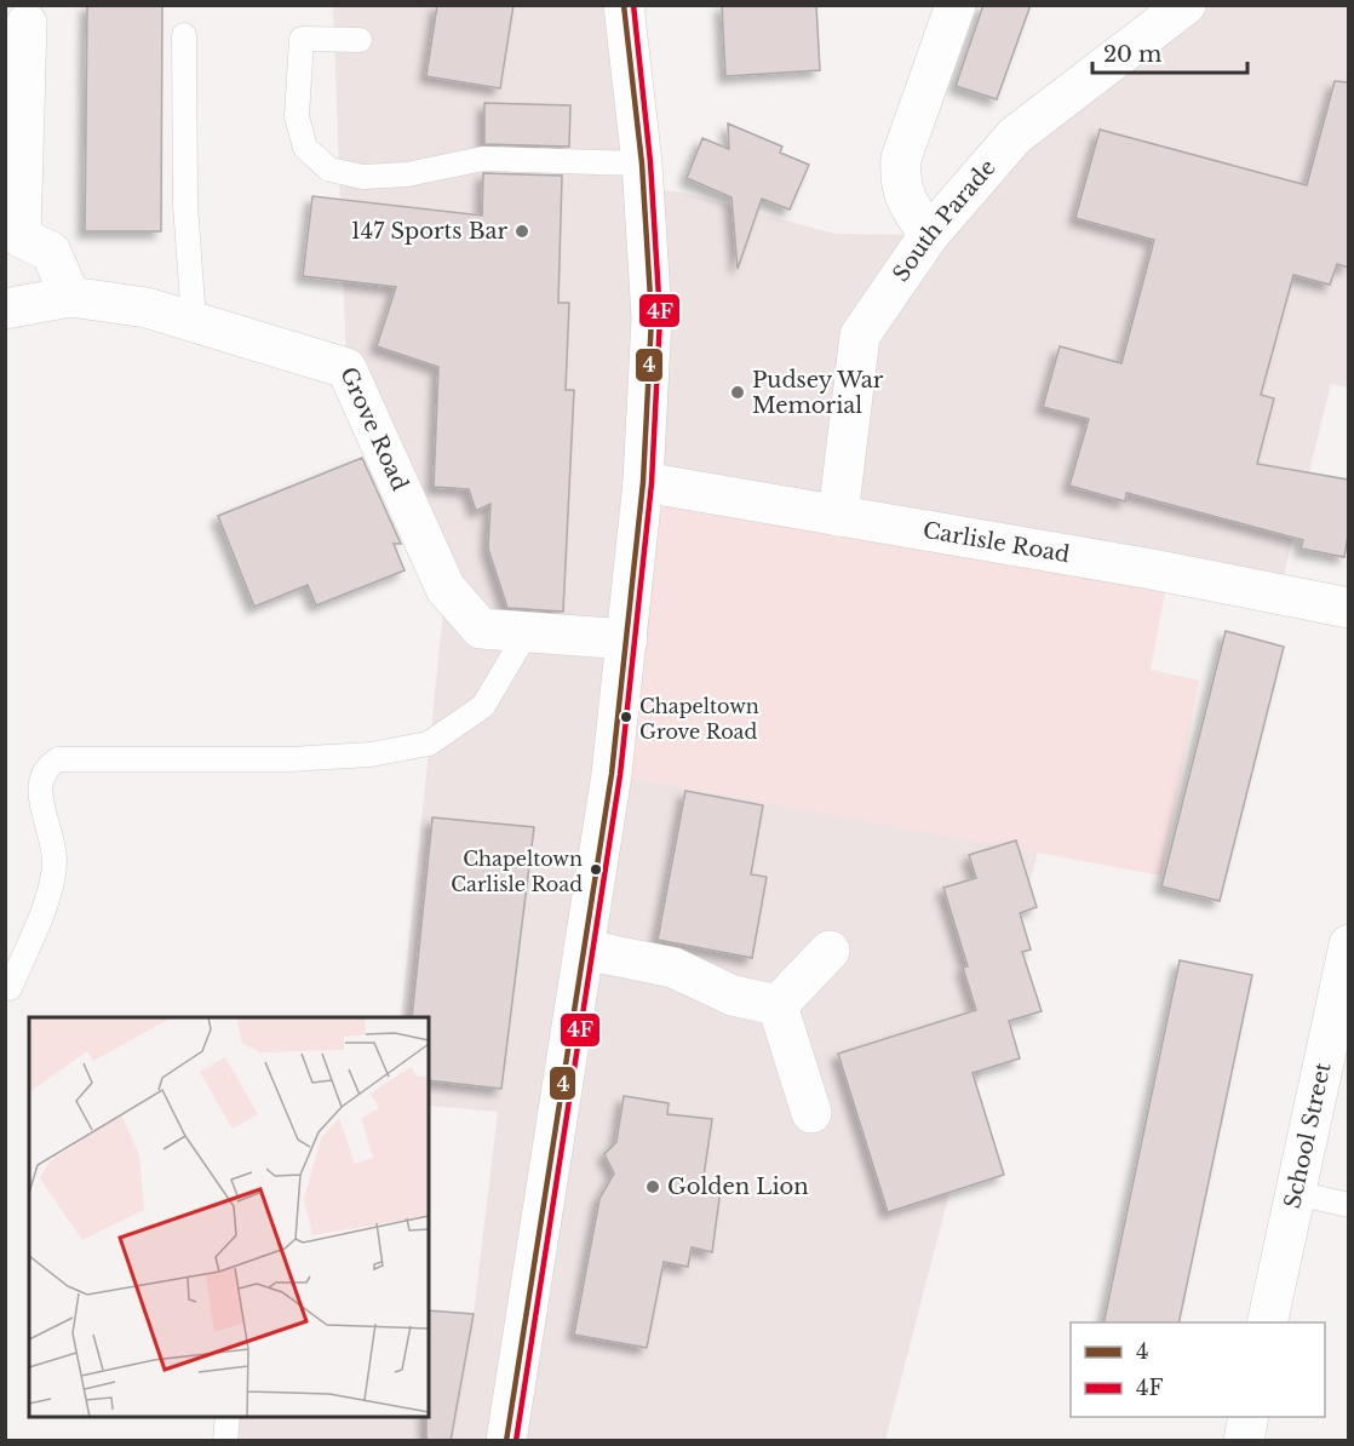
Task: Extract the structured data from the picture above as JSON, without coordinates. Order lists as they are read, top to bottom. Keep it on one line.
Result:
{"streets":{"street":["South Parade","Grove Road","Carlisle Road","School Street"]},"crossings":[["South Parade","Carlisle Road"]],"places":["147 Sports Bar","Pudsey War Memorial","Chapeltown Grove Road","Chapeltown Carlisle Road","Golden Lion"],"lines":["transit line 4","transit line 4F"],"legend":["4","4F"],"scale_bar":"20 m"}
